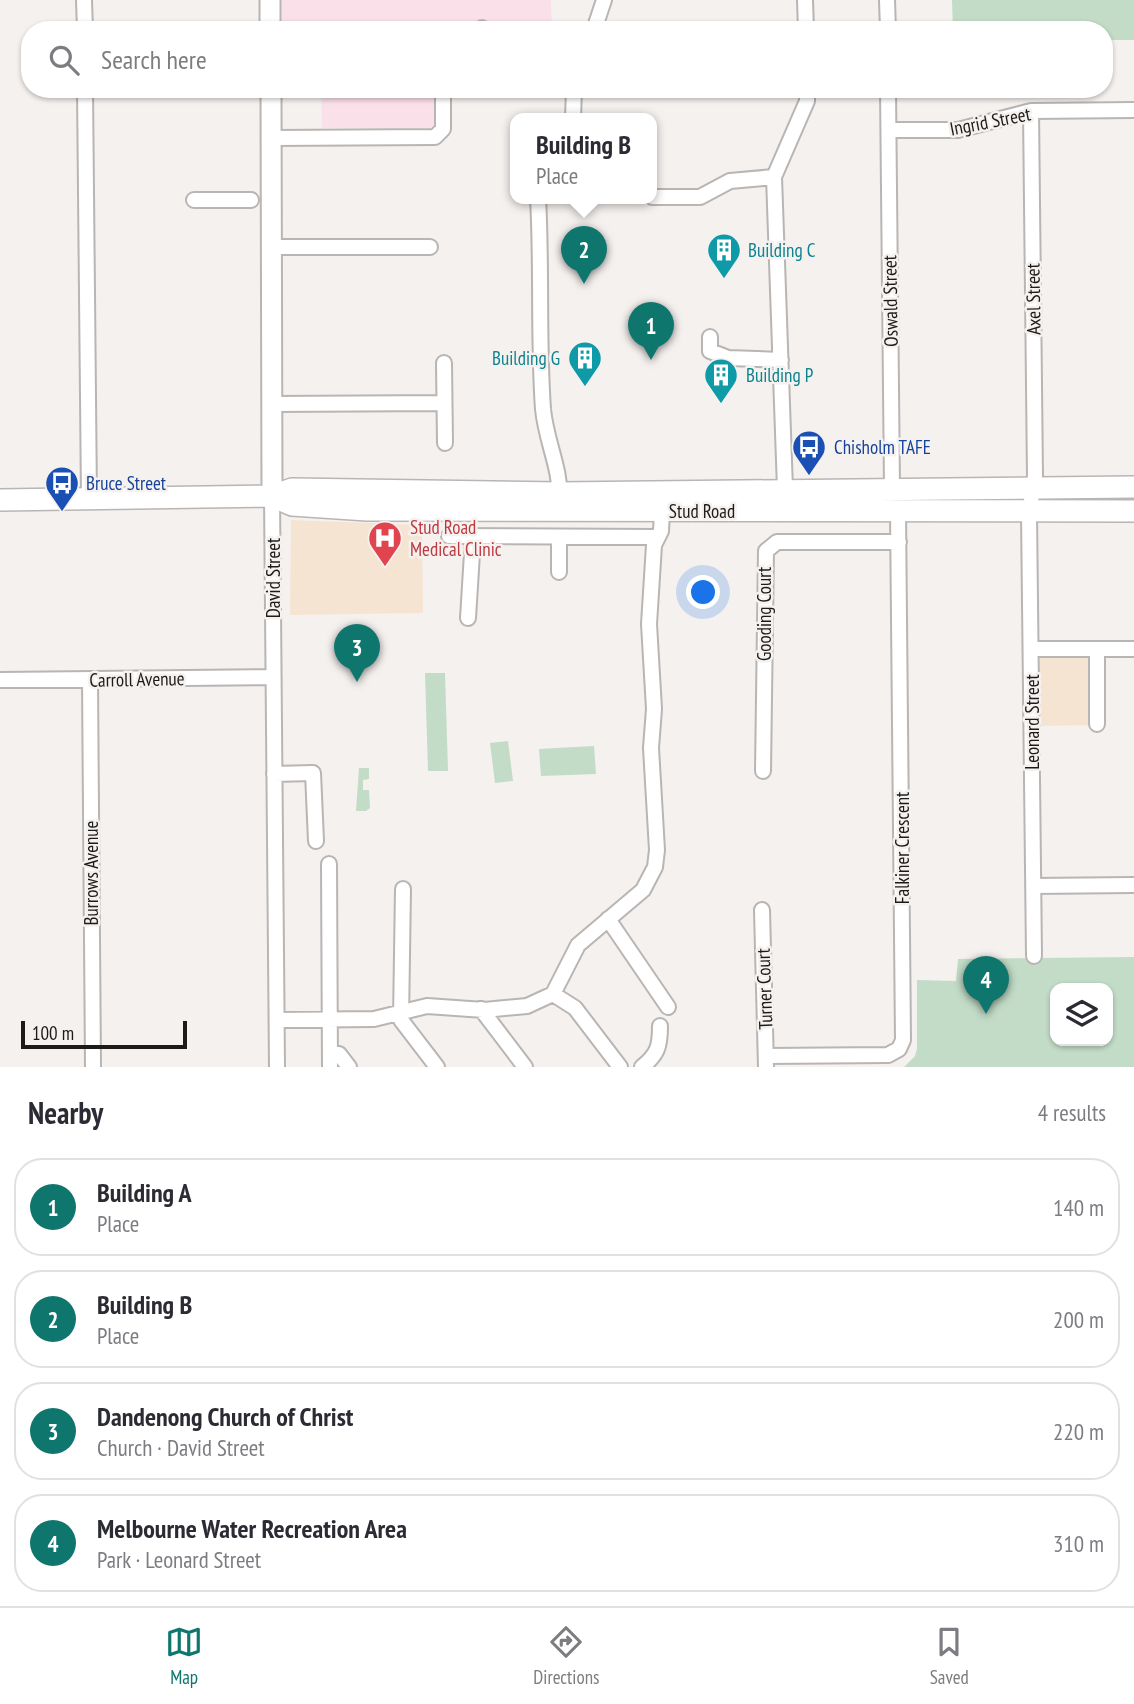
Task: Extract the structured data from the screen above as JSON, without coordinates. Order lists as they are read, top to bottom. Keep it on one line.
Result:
{"streets":{"highway":["Oswald Street","Stud Road"],"main road":["David Street"],"street":["Ingrid Street","Axel Street","Gooding Court","Carroll Avenue","Leonard Street","Falkiner Crescent","Burrows Avenue","Turner Court"]},"crossings":[["Ingrid Street","Axel Street"],["Ingrid Street","Oswald Street"],["Axel Street","Stud Road"],["Axel Street","Leonard Street"],["Oswald Street","Stud Road"],["Oswald Street","Falkiner Crescent"],["Stud Road","David Street"],["Stud Road","Leonard Street"],["Stud Road","Falkiner Crescent"],["David Street","Carroll Avenue"],["Gooding Court","Falkiner Crescent"],["Carroll Avenue","Burrows Avenue"],["Falkiner Crescent","Turner Court"]],"places":{"building":["Building C","Building G","Building P"],"bus stop":["Chisholm TAFE","Bruce Street"],"hospital":["Stud Road Medical Clinic"]},"scale_bar":"100 m","page":{"search":"Search here","popup":["Building B","Place"],"pins":["2","1","3","4"],"scale":"100 m","heading":["Nearby","4 results"],"list":[{"mark":"1","name":"Building A","note":"Place","value":"140 m"},{"mark":"2","name":"Building B","note":"Place","value":"200 m"},{"mark":"3","name":"Dandenong Church of Christ","note":"Church · David Street","value":"220 m"},{"mark":"4","name":"Melbourne Water Recreation Area","note":"Park · Leonard Street","value":"310 m"}],"nav":["Map","Directions","Saved"]}}
